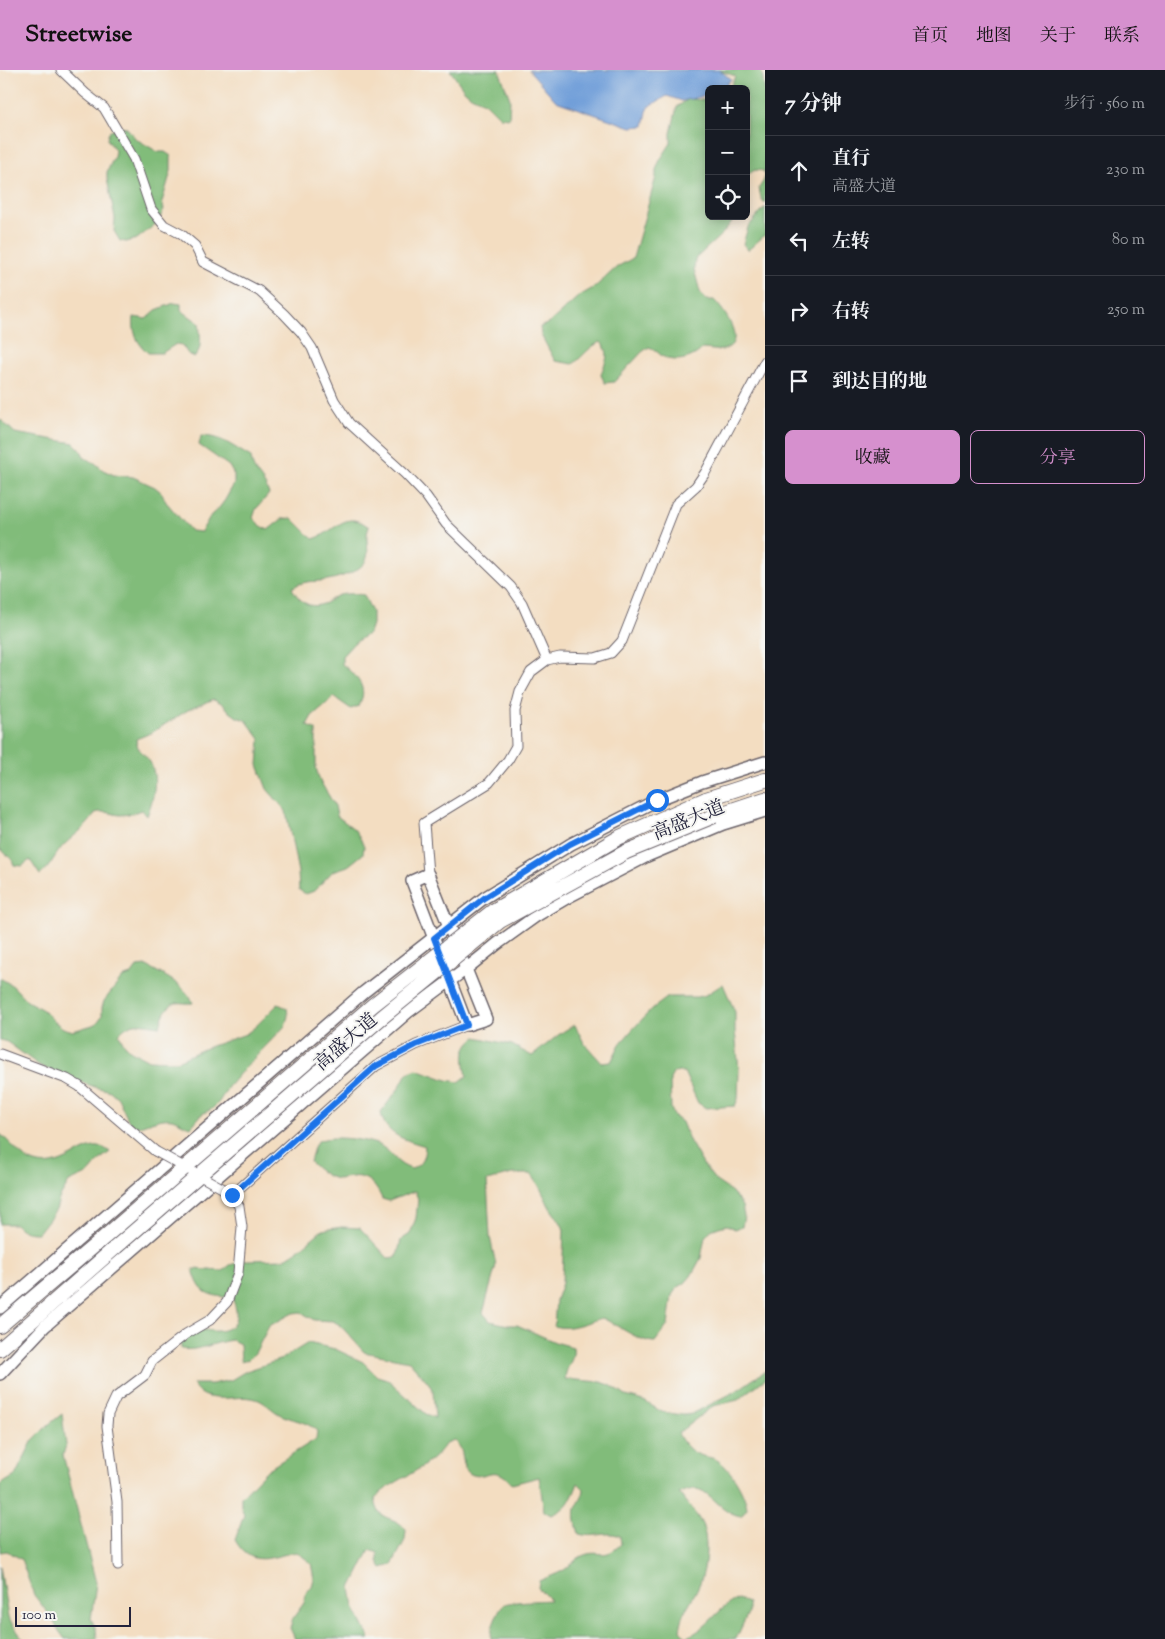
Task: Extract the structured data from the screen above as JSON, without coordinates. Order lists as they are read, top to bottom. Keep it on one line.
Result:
{"streets":{"highway":["高盛大道"]},"scale_bar":"100 m","page":{"header":"Streetwise","nav":["首页","地图","关于","联系"],"heading":["7 分钟","步行 · 560 m"],"map_buttons":["+","−"],"list":[["直行","高盛大道","230 m"],["左转","80 m"],["右转","250 m"],"到达目的地"],"buttons":["收藏","分享"],"scale":"100 m"}}
